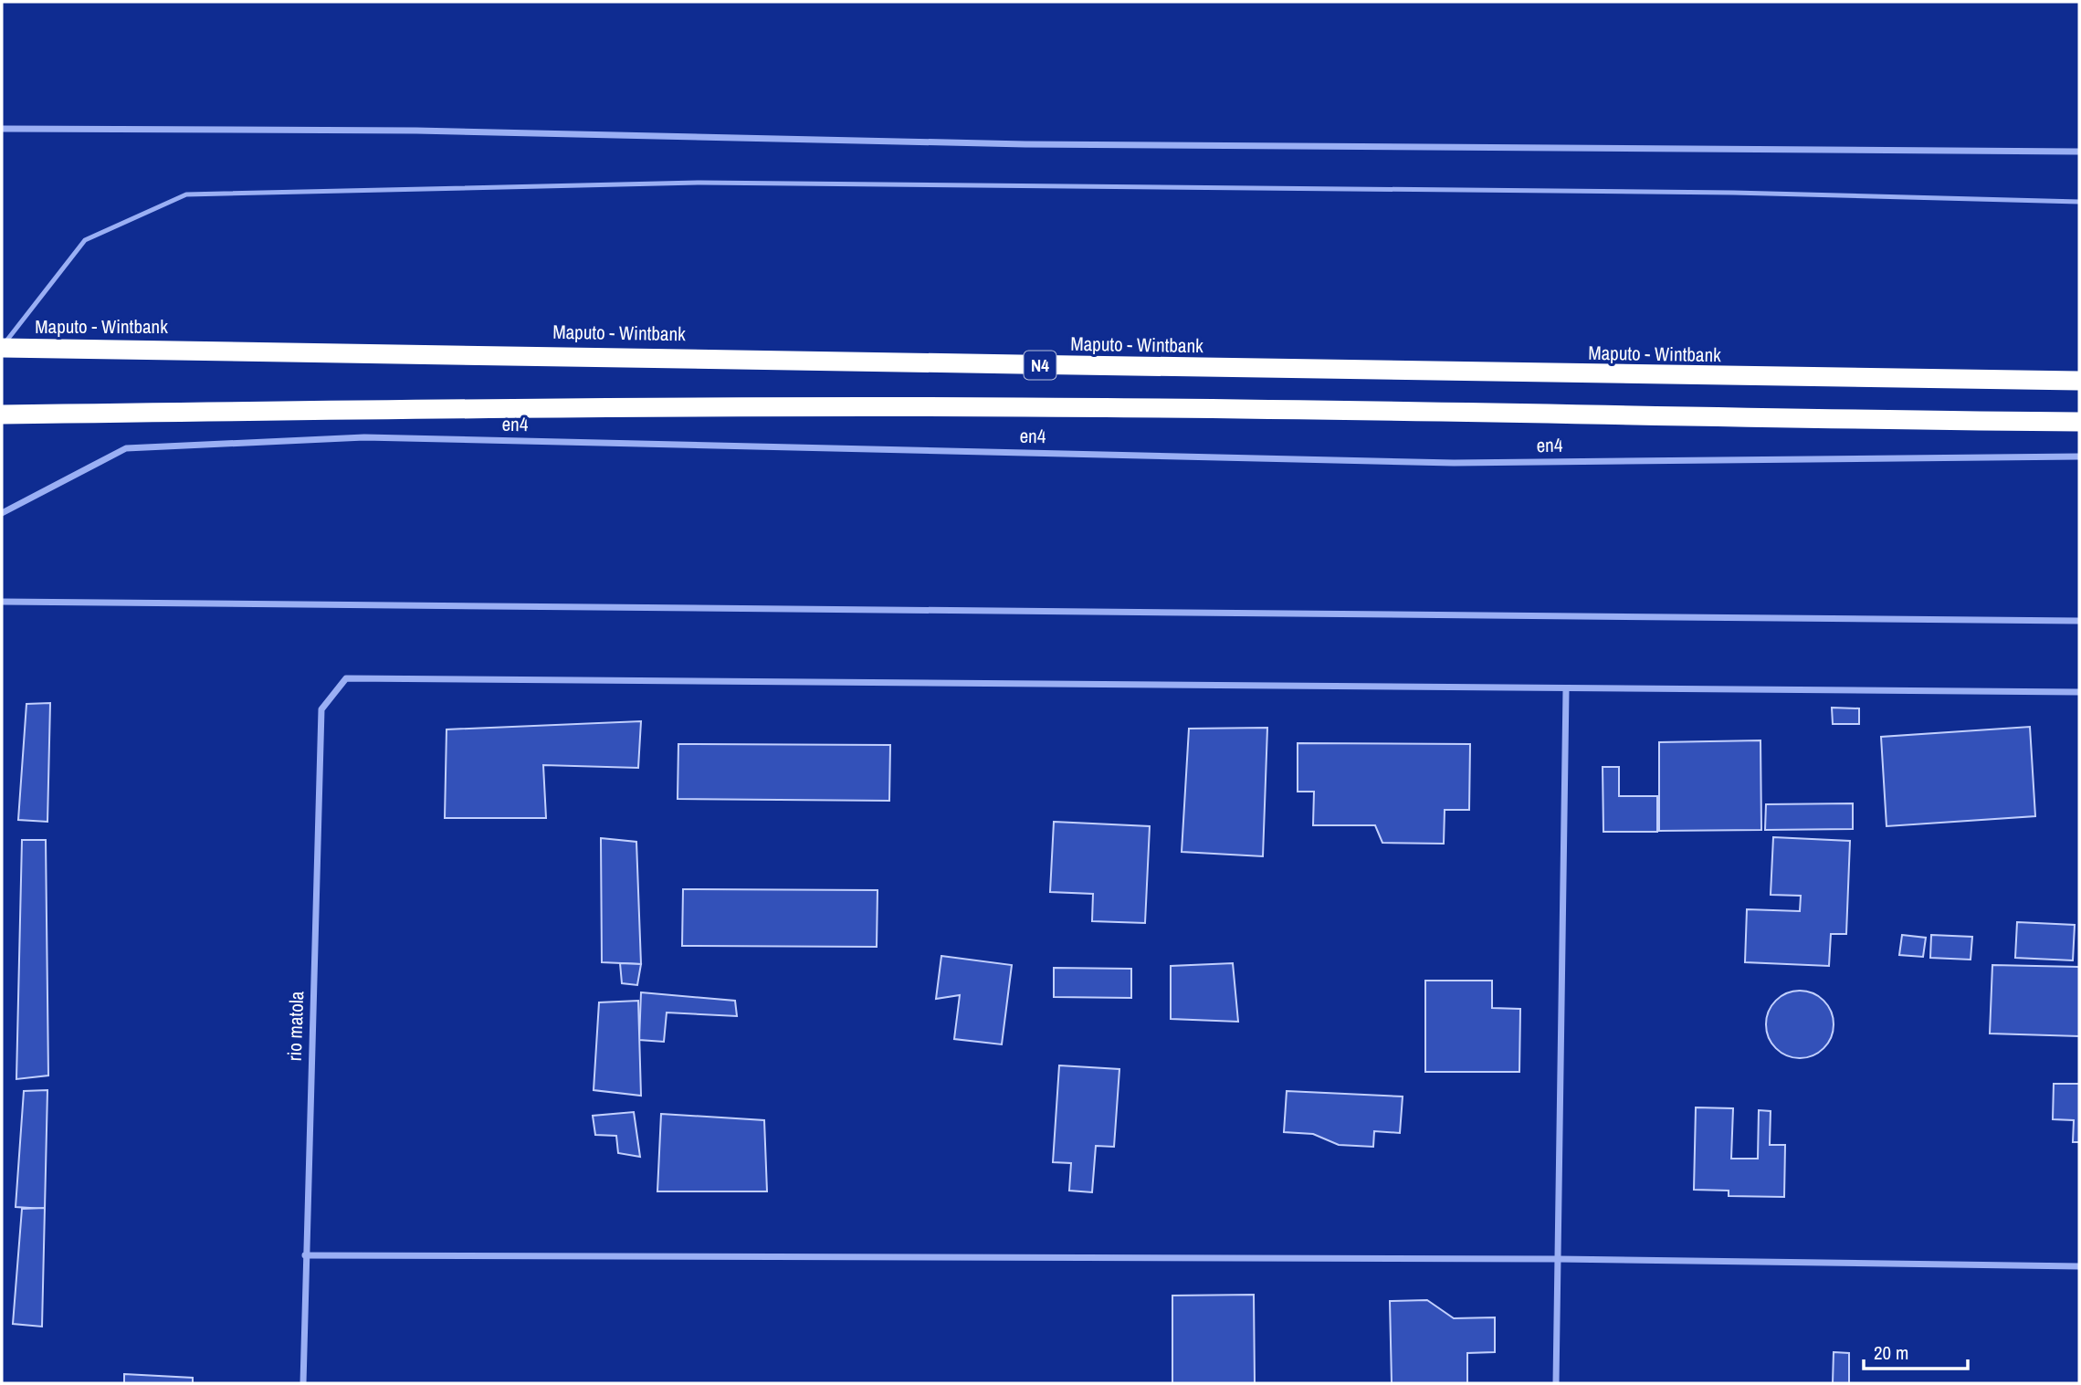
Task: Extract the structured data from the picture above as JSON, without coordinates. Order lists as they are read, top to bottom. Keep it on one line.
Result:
{"streets":{"highway":["Maputo - Wintbank","N4"],"street":["en4","rio matola"]},"scale_bar":"20 m"}
